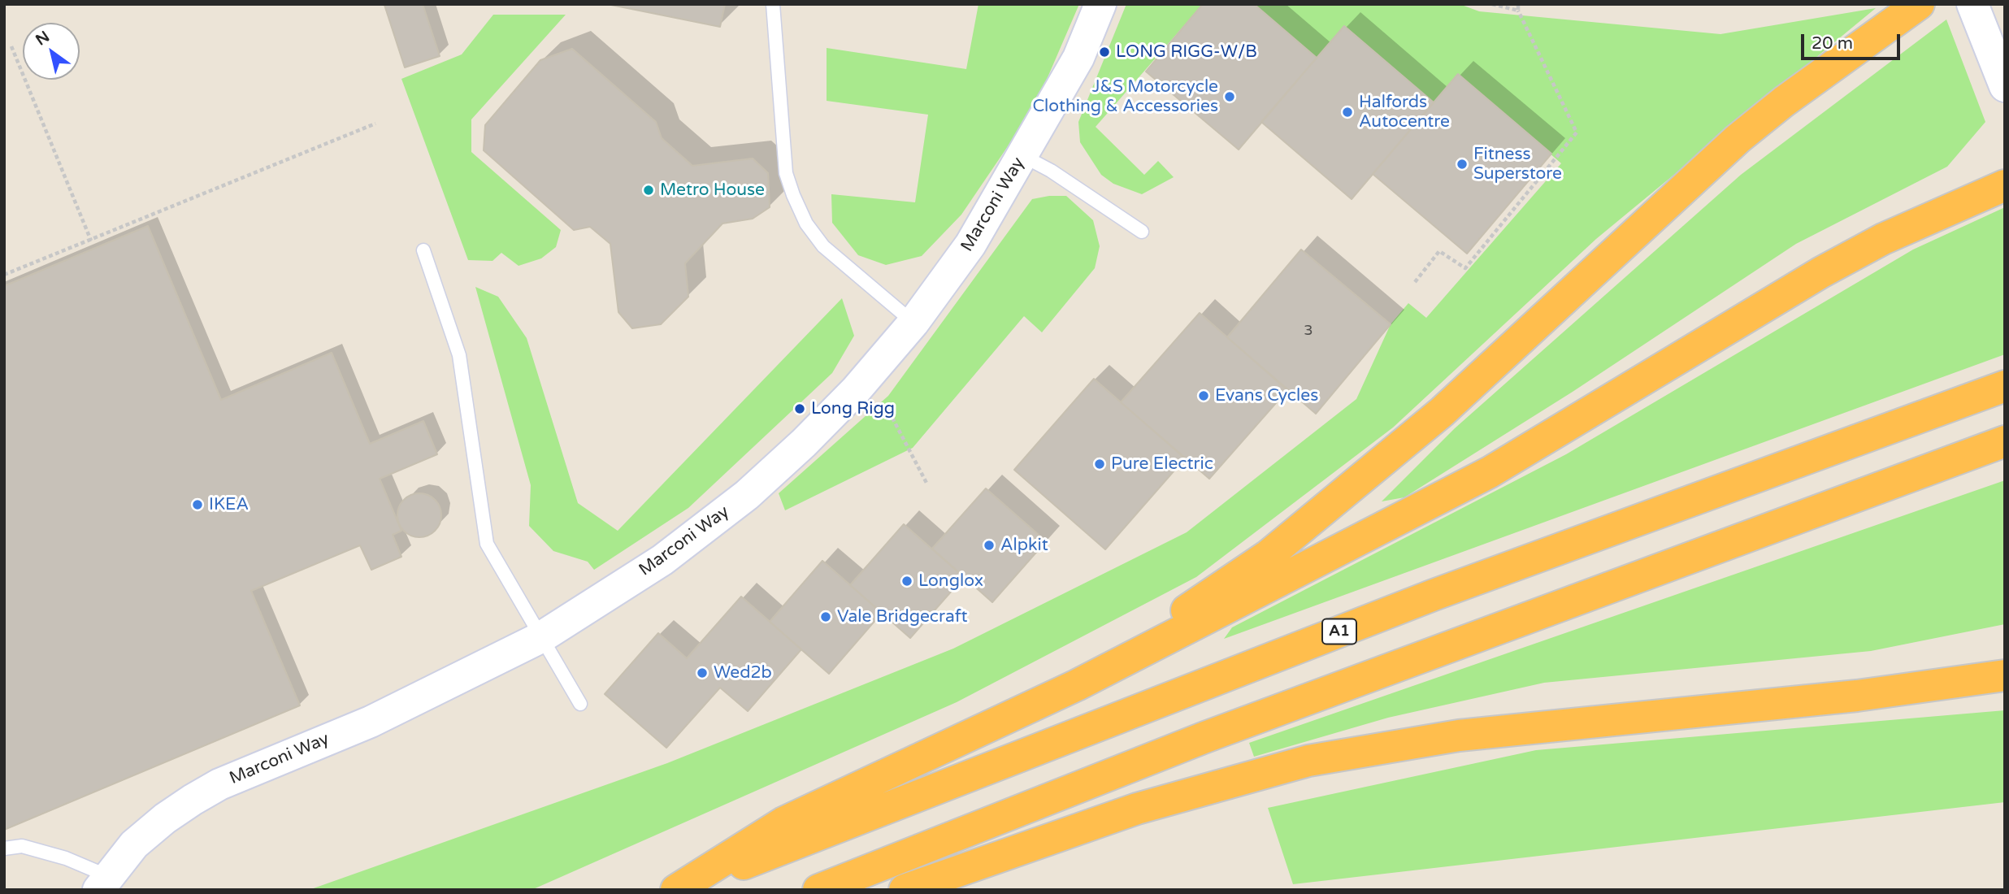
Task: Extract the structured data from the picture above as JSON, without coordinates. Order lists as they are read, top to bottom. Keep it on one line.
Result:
{"streets":{"highway":["A1"],"street":["Marconi Way"]},"places":["LONG RIGG-W/B","J&S Motorcycle Clothing & Accessories","Halfords Autocentre","Fitness Superstore","Metro House","Evans Cycles","Long Rigg","Pure Electric","IKEA","Alpkit","Longlox","Vale Bridgecraft","Wed2b"],"house_numbers":["3"],"scale_bar":"20 m","north":"top left"}
